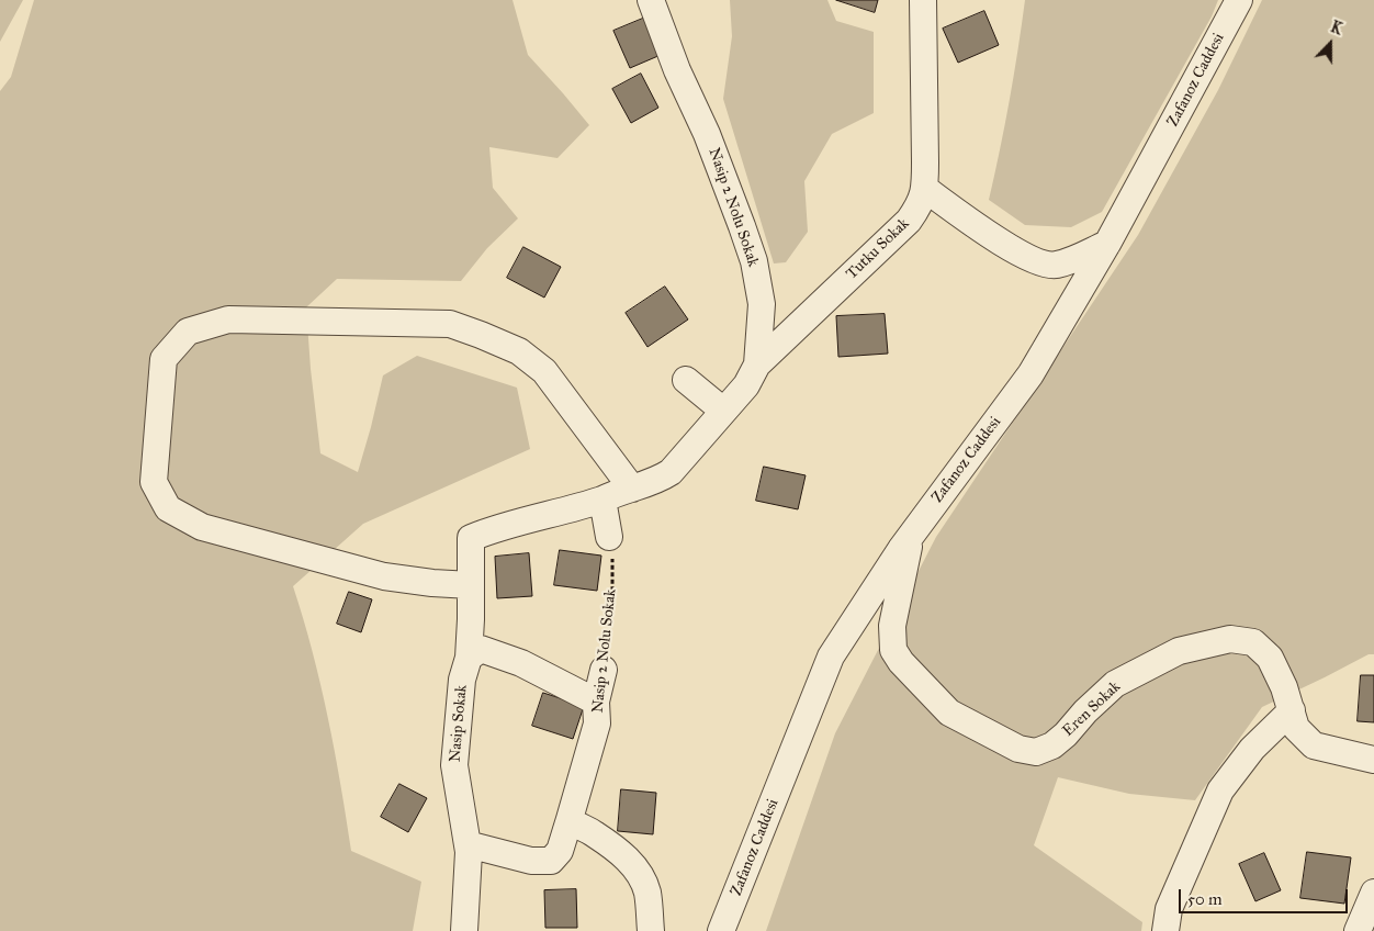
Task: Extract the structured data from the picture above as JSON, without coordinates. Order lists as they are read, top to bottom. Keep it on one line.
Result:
{"streets":{"street":["Zafanoz Caddesi","Nasip 2 Nolu Sokak","Tutku Sokak","Eren Sokak","Nasip Sokak"]},"crossings":[["Zafanoz Caddesi","Eren Sokak"],["Nasip 2 Nolu Sokak","Tutku Sokak"],["Nasip 2 Nolu Sokak","Nasip Sokak"]],"scale_bar":"50 m","north":"top"}
